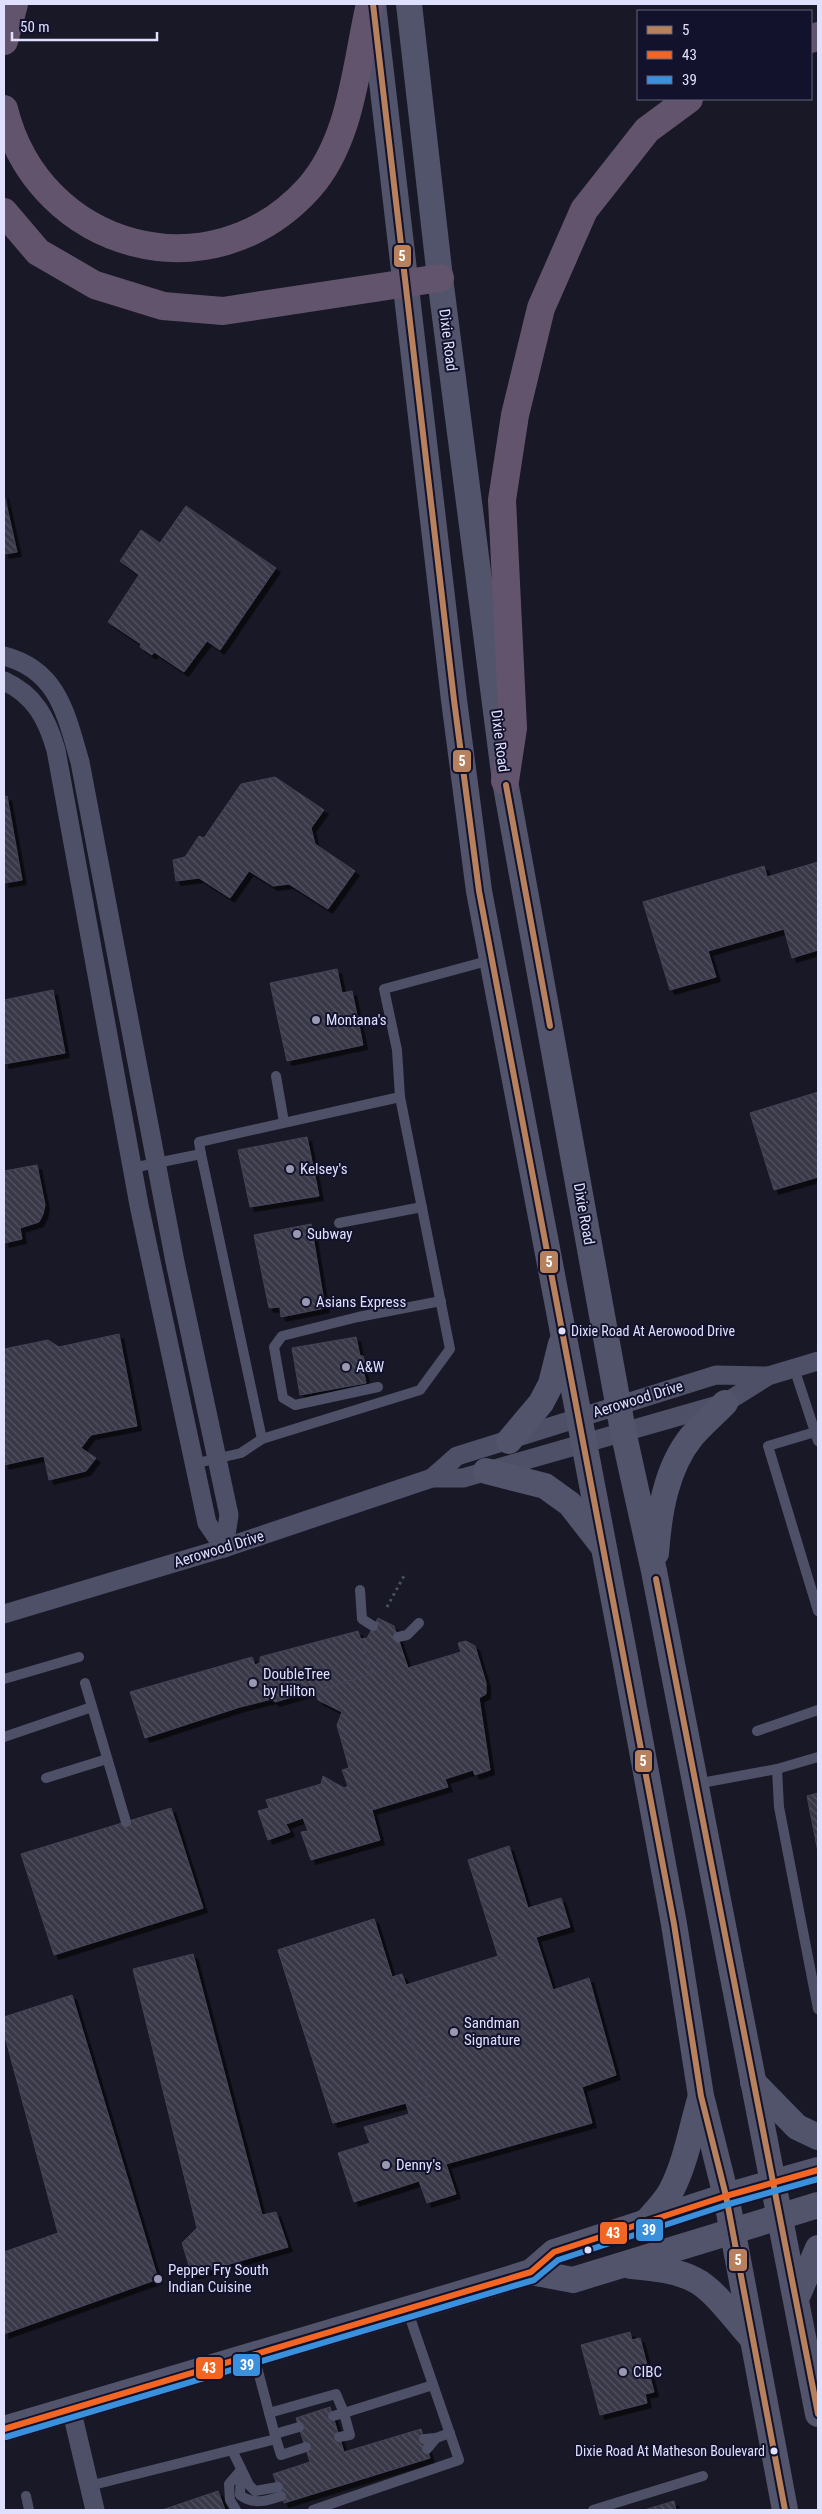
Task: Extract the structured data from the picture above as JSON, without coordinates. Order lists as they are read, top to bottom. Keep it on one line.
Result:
{"streets":{"main road":["Dixie Road"],"street":["Aerowood Drive"]},"crossings":[["Dixie Road","Aerowood Drive"]],"places":["Montana's","Kelsey's","Subway","Asians Express","Dixie Road At Aerowood Drive","A&W","DoubleTree by Hilton","Sandman Signature","Denny's","Pepper Fry South Indian Cuisine","CIBC","Dixie Road At Matheson Boulevard"],"lines":["transit line 5","transit line 43","transit line 39"],"legend":["5","43","39"],"scale_bar":"50 m"}
